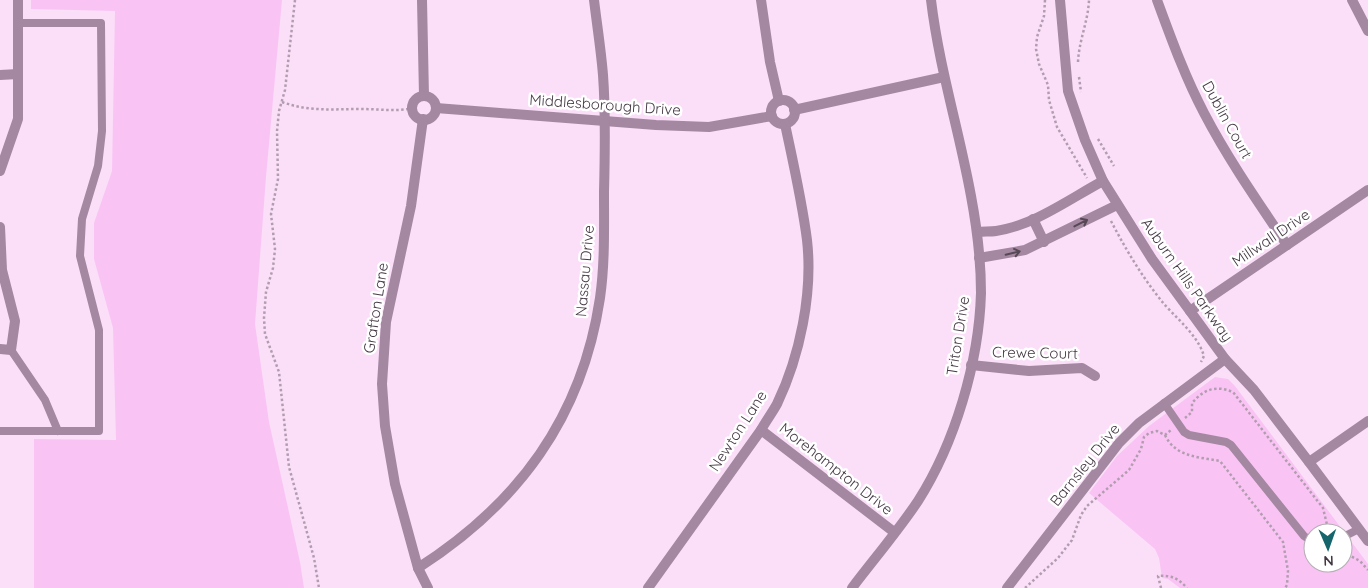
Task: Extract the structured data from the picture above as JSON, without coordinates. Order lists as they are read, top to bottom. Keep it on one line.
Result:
{"streets":{"street":["Middlesborough Drive","Dublin Court","Millwall Drive","Nassau Drive","Auburn Hills Parkway","Grafton Lane","Triton Drive","Crewe Court","Newton Lane","Barnsley Drive","Morehampton Drive"]},"crossings":[["Middlesborough Drive","Nassau Drive"],["Middlesborough Drive","Grafton Lane"],["Middlesborough Drive","Newton Lane"],["Dublin Court","Millwall Drive"],["Millwall Drive","Auburn Hills Parkway"],["Nassau Drive","Grafton Lane"],["Auburn Hills Parkway","Barnsley Drive"],["Triton Drive","Crewe Court"],["Triton Drive","Morehampton Drive"],["Newton Lane","Morehampton Drive"]],"north":"bottom"}
